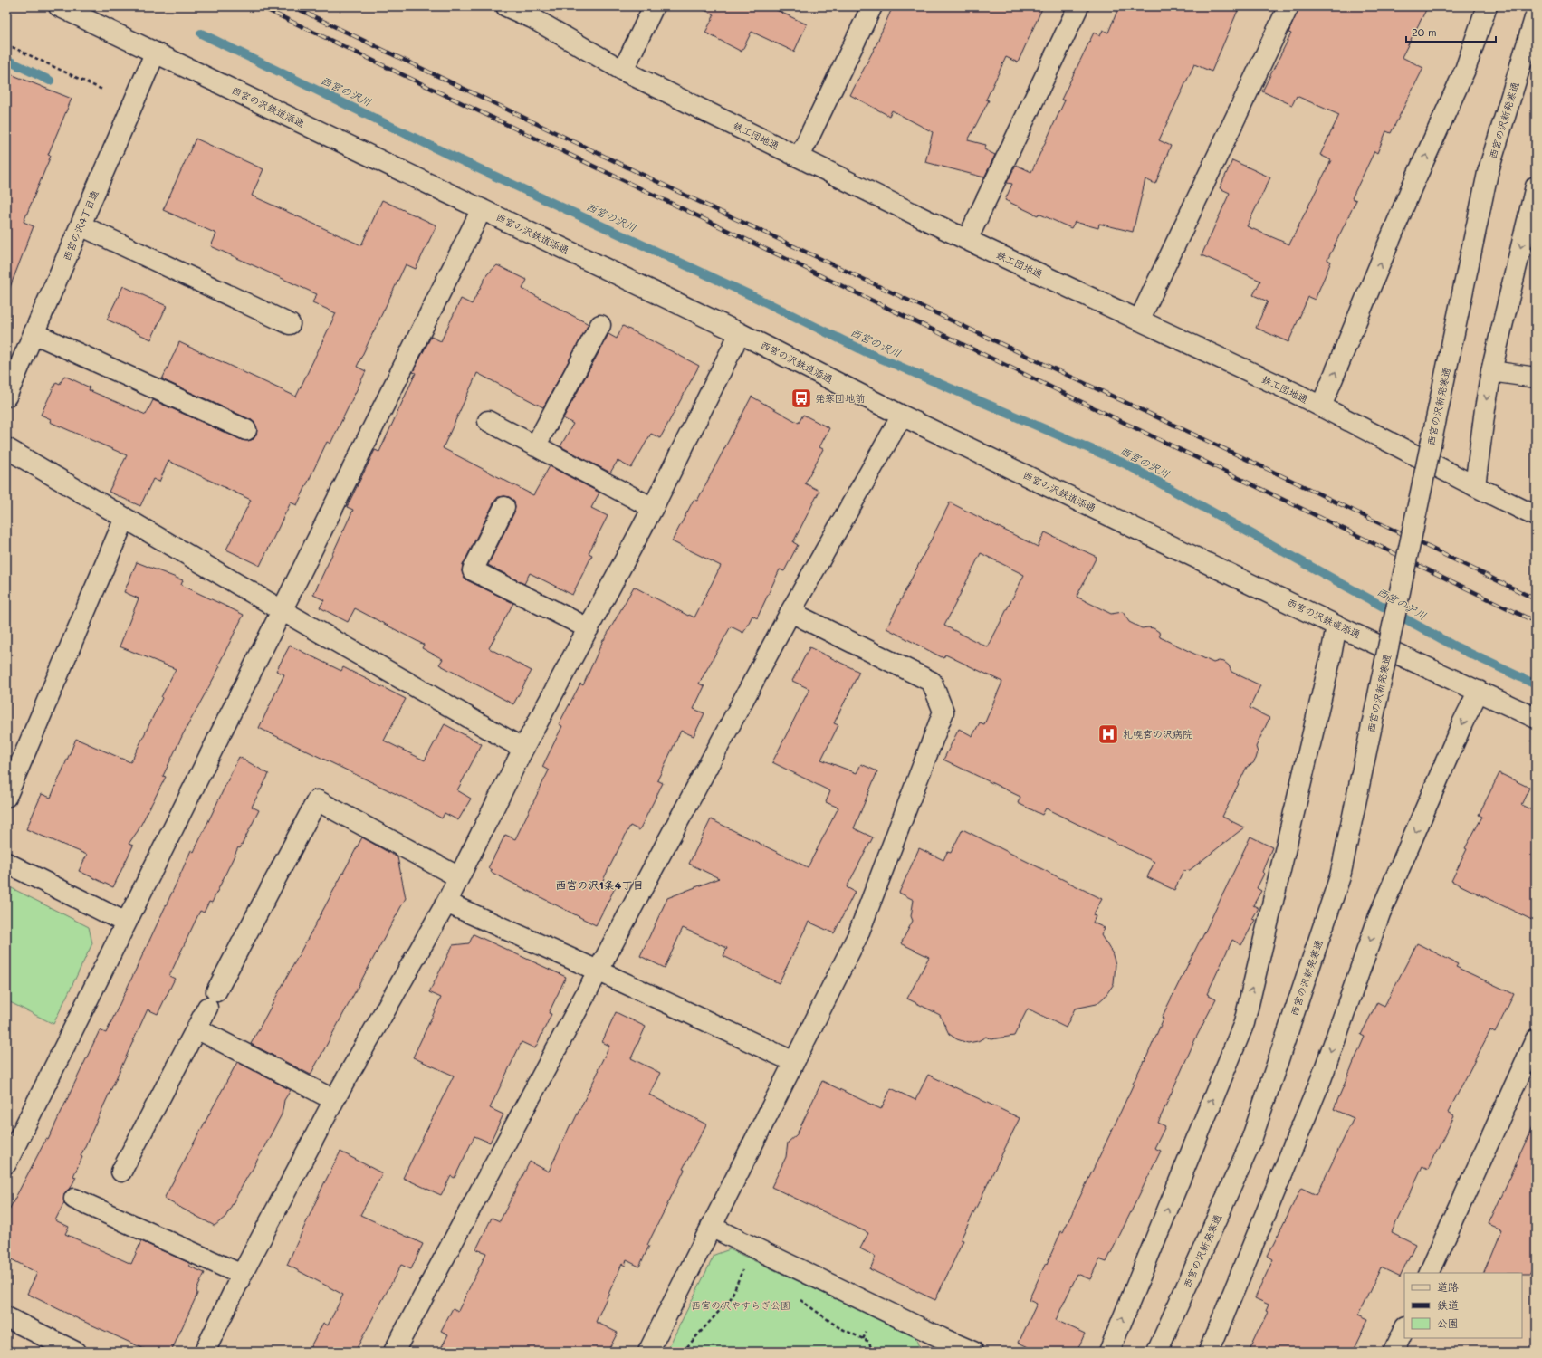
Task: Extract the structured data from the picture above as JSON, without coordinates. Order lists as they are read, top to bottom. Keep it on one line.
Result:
{"streets":{"street":["西宮の沢鉄道添通","西宮の沢新発寒通","鉄工団地通","西宮の沢4丁目通"]},"crossings":[["西宮の沢鉄道添通","西宮の沢4丁目通"]],"districts":["西宮の沢1条4丁目"],"water":["西宮の沢川"],"parks":["西宮の沢やすらぎ公園"],"places":{"bus stop":["発寒団地前"],"hospital":["札幌宮の沢病院"]},"legend":["道路","鉄道","公園"],"scale_bar":"20 m"}
